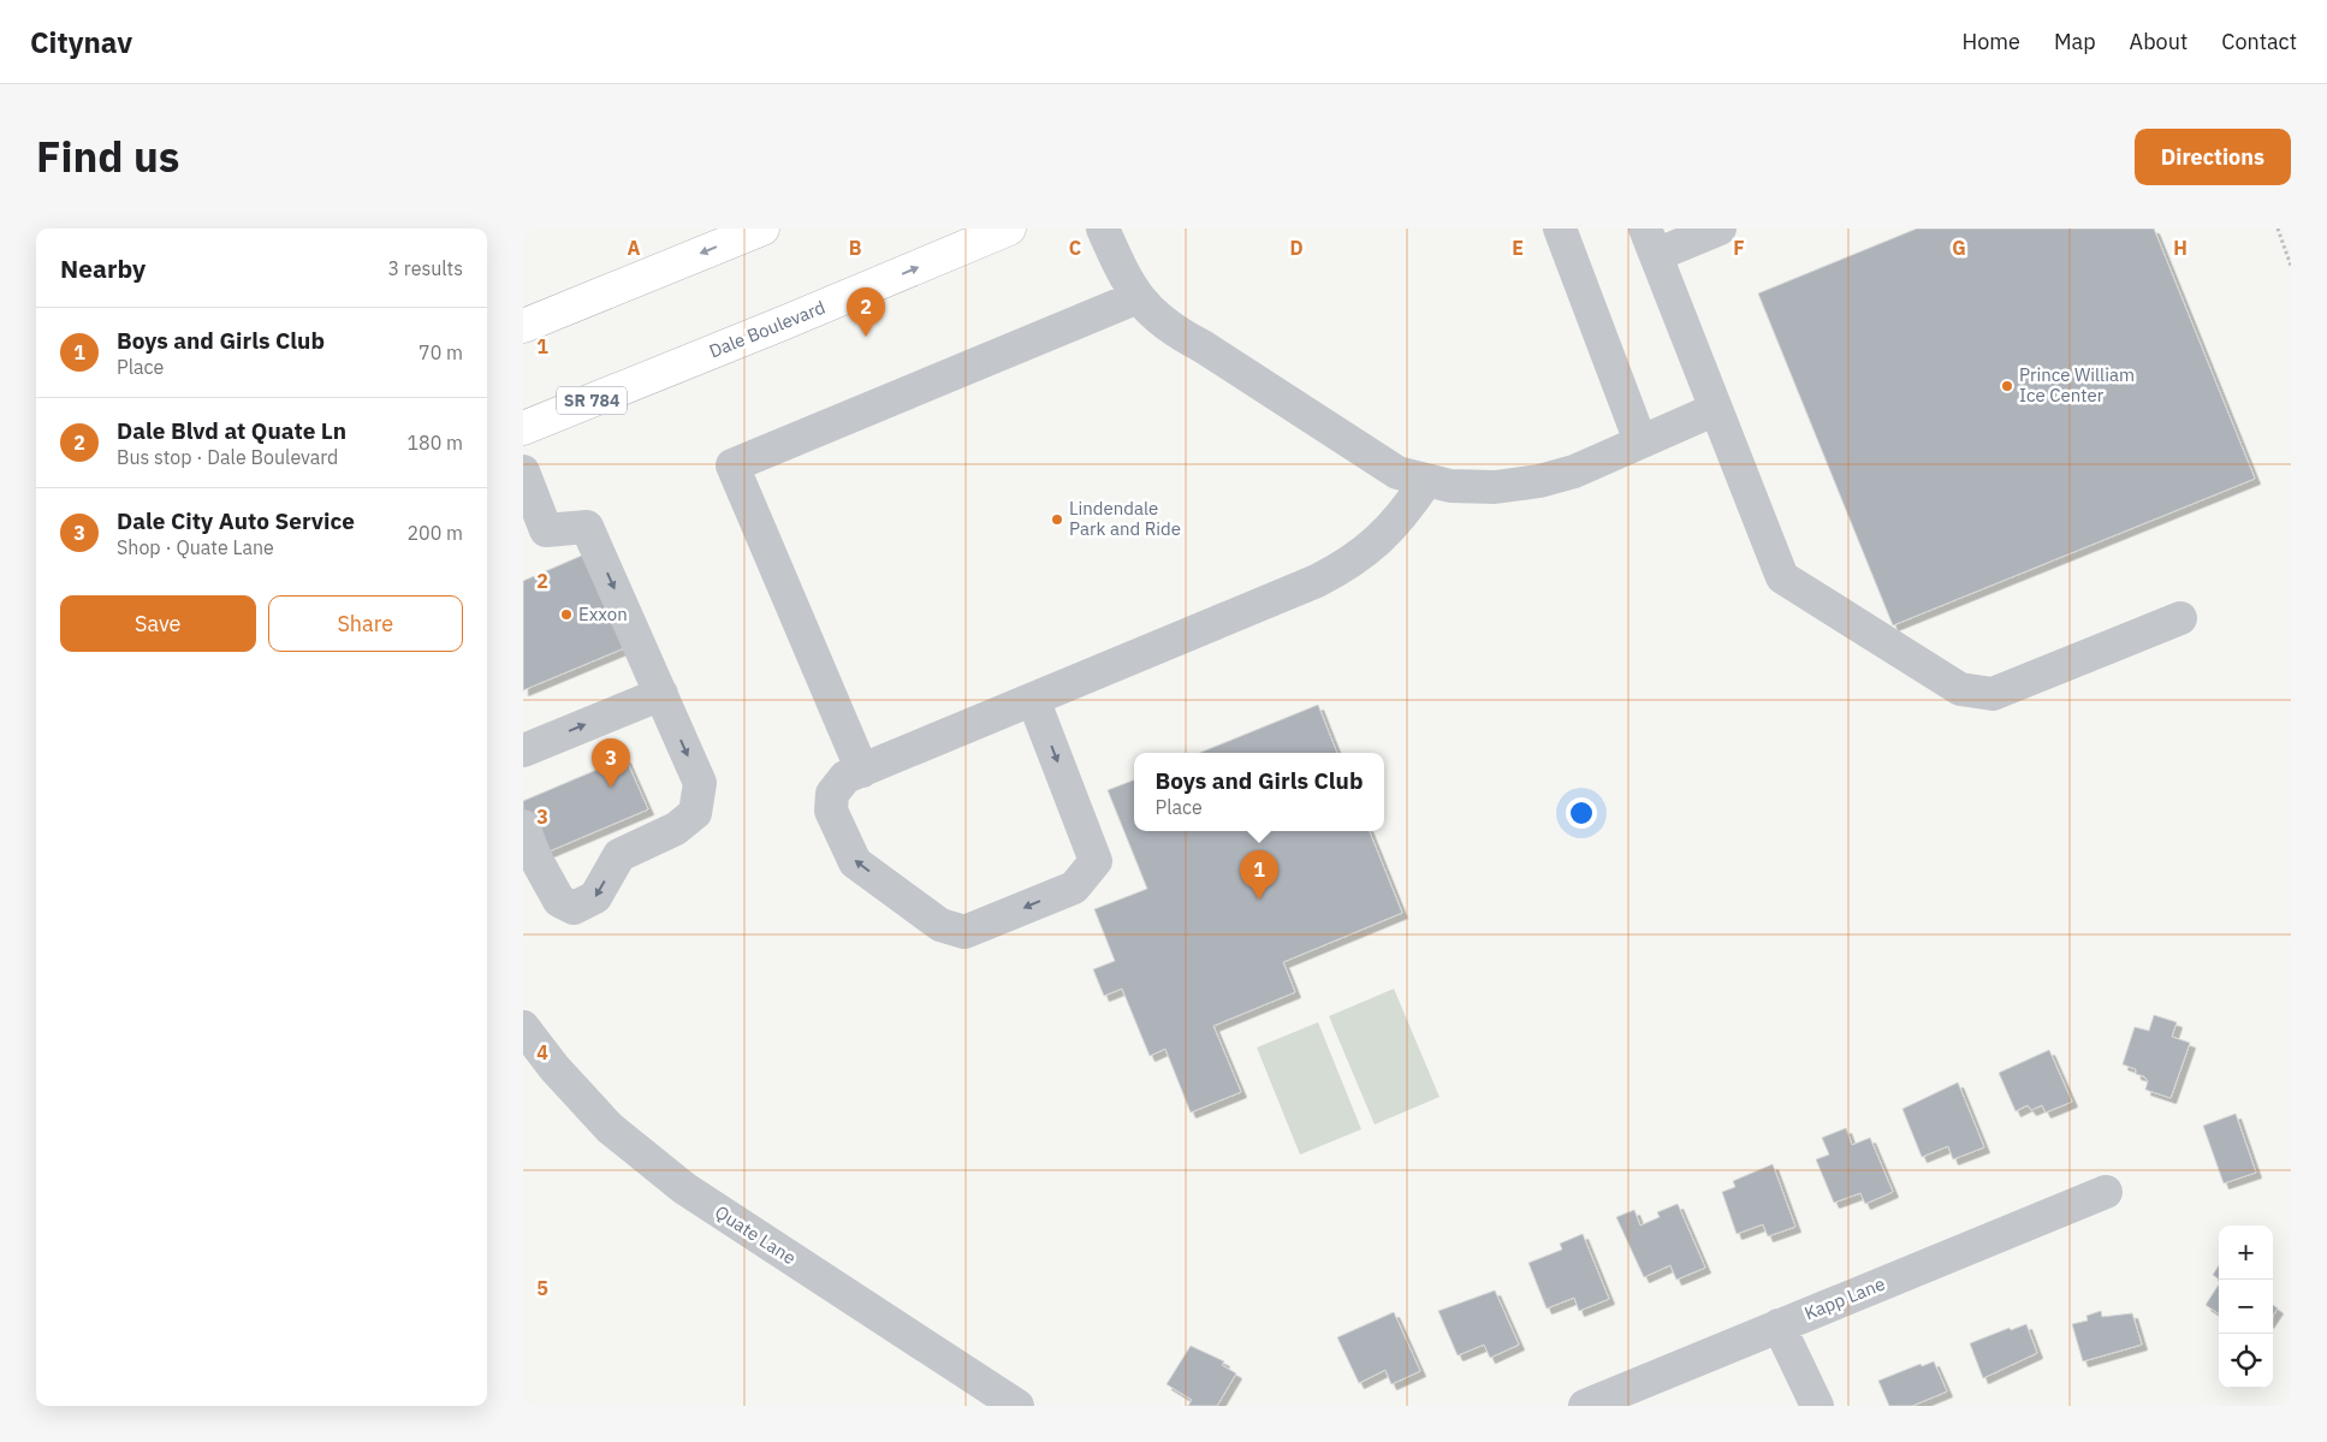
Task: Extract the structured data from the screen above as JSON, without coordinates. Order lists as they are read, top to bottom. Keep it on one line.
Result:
{"streets":{"main road":["Dale Boulevard","SR 784"],"street":["Quate Lane","Kapp Lane"]},"places":["Prince William Ice Center","Lindendale Park and Ride","Exxon"],"page":{"header":"Citynav","nav":["Home","Map","About","Contact"],"title":"Find us","buttons":["Directions",["Save","Share"]],"heading":["Nearby","3 results"],"pins":["2","3","1"],"list":[{"mark":"1","name":"Boys and Girls Club","note":"Place","value":"70 m"},{"mark":"2","name":"Dale Blvd at Quate Ln","note":"Bus stop · Dale Boulevard","value":"180 m"},{"mark":"3","name":"Dale City Auto Service","note":"Shop · Quate Lane","value":"200 m"}],"popup":["Boys and Girls Club","Place"],"map_buttons":["+","−"]},"grid":{"columns":["A","B","C","D","E","F","G","H"],"rows":["1","2","3","4","5"]}}
